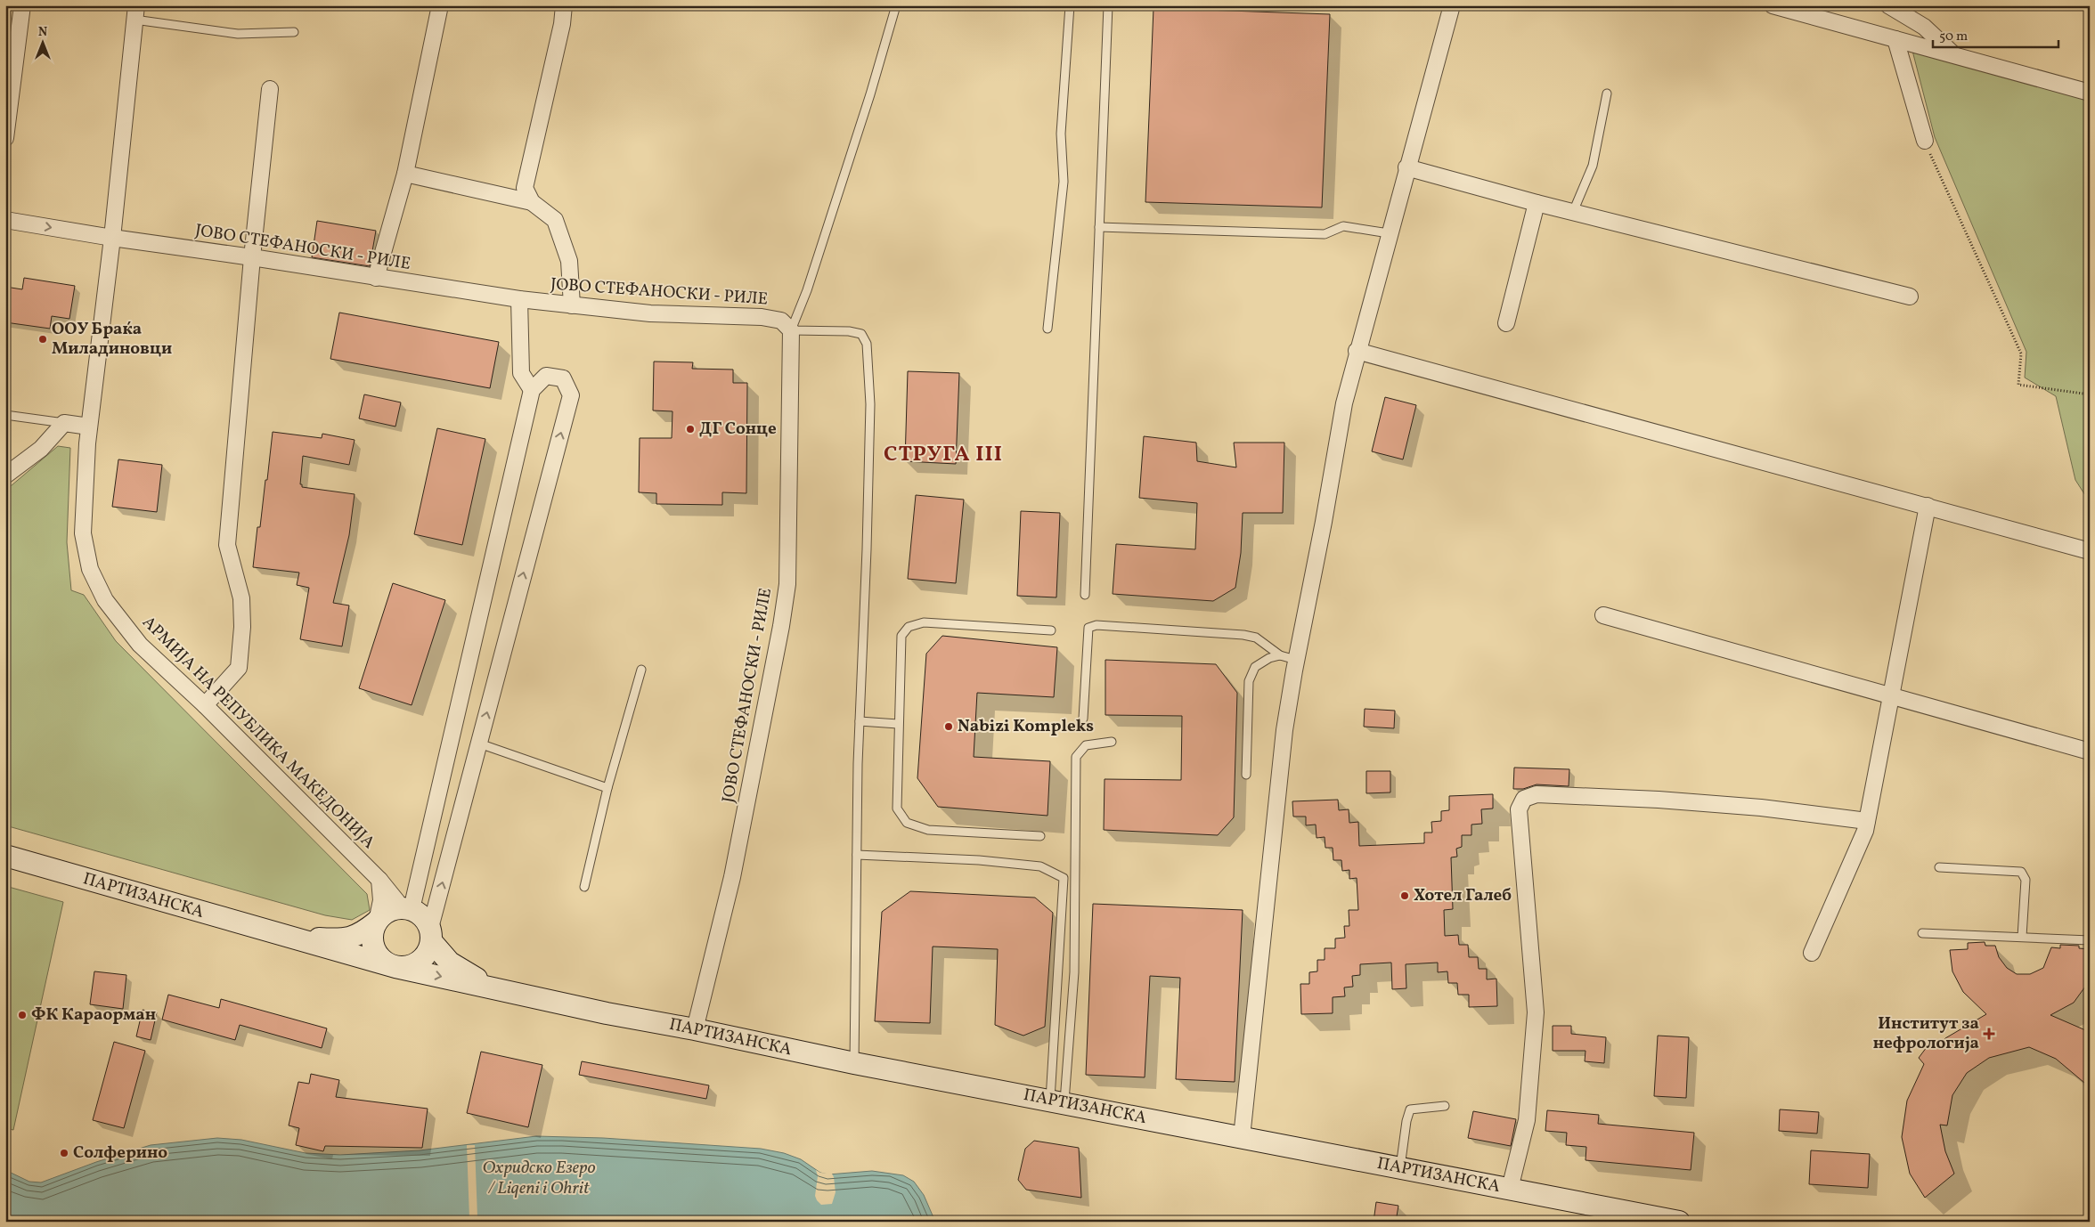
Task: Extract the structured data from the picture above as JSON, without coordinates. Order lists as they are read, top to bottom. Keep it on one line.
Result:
{"streets":{"main road":["ПАРТИЗАНСКА"],"street":["ЈОВО СТЕФАНОСКИ - РИЛЕ","АРМИЈА НА РЕПУБЛИКА МАКЕДОНИЈА"]},"crossings":[["ЈОВО СТЕФАНОСКИ - РИЛЕ","АРМИЈА НА РЕПУБЛИКА МАКЕДОНИЈА"],["ЈОВО СТЕФАНОСКИ - РИЛЕ","ПАРТИЗАНСКА"],["АРМИЈА НА РЕПУБЛИКА МАКЕДОНИЈА","ПАРТИЗАНСКА"]],"districts":["СТРУГА III"],"water":["Охридско Езеро / Liqeni i Ohrit"],"places":{"other":["ООУ Браќа Миладиновци","ДГ Сонце","Nabizi Kompleks","Хотел Галеб","ФК Караорман","Солферино"],"health":["Институт за нефрологија"]},"scale_bar":"50 m","north":"top"}
